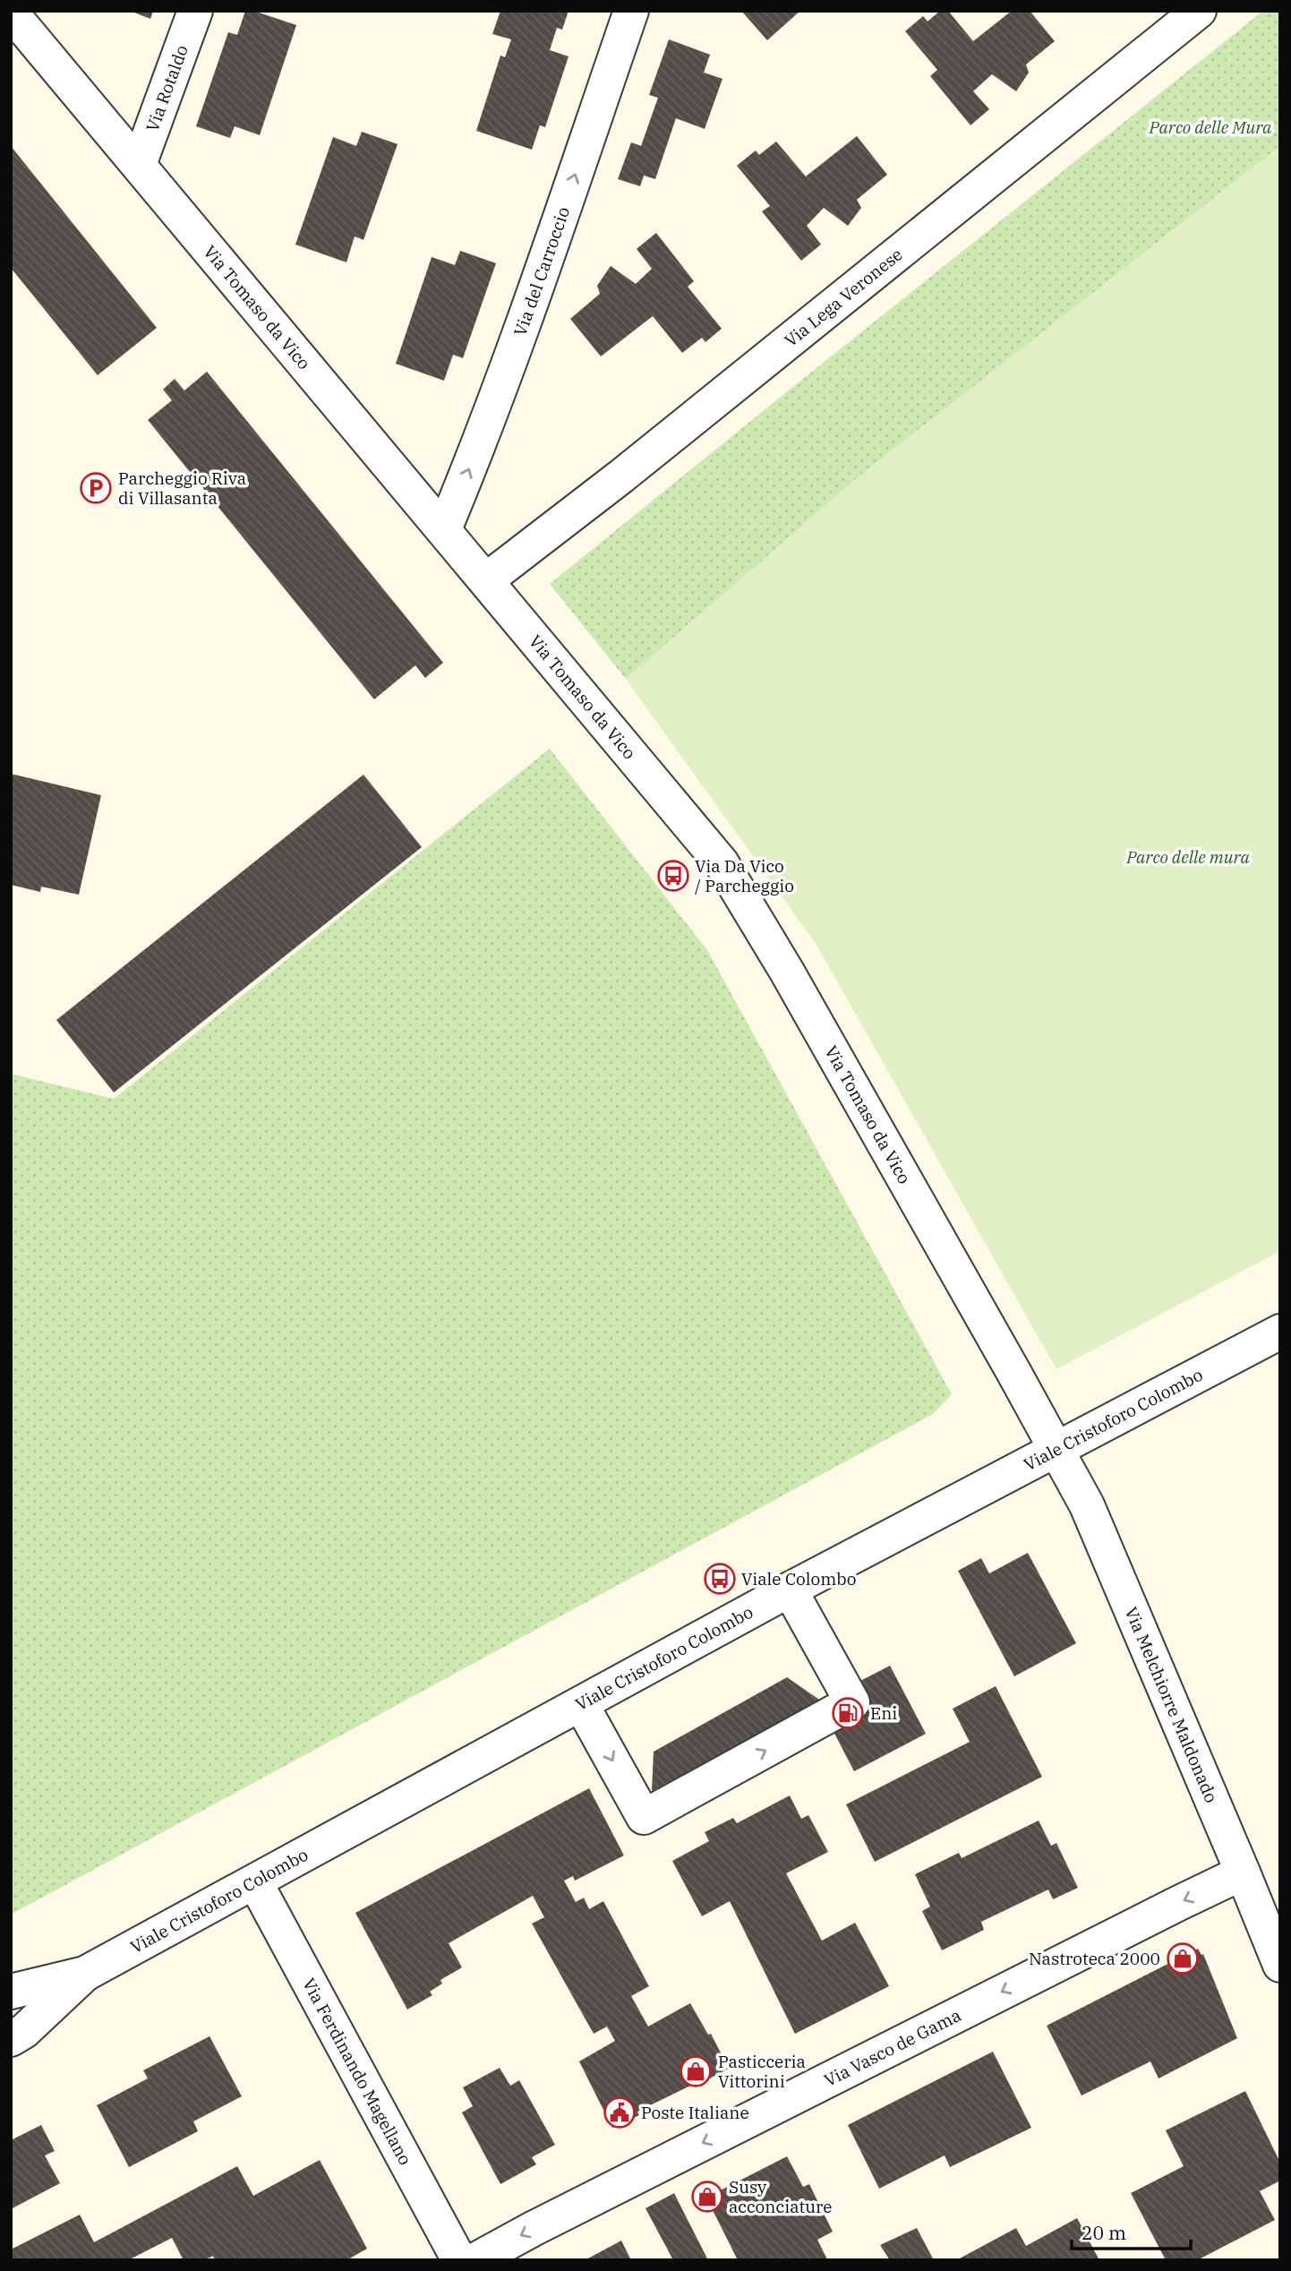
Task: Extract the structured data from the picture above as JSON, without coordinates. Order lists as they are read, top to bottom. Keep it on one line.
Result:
{"streets":{"street":["Via Rotaldo","Via del Carroccio","Via Lega Veronese","Via Tomaso da Vico","Viale Cristoforo Colombo","Via Melchiorre Maldonado","Via Vasco de Gama","Via Ferdinando Magellano"]},"crossings":[["Via Rotaldo","Via Tomaso da Vico"],["Via del Carroccio","Via Tomaso da Vico"],["Via Lega Veronese","Via Tomaso da Vico"],["Via Tomaso da Vico","Viale Cristoforo Colombo"],["Via Tomaso da Vico","Via Melchiorre Maldonado"],["Viale Cristoforo Colombo","Via Melchiorre Maldonado"],["Viale Cristoforo Colombo","Via Ferdinando Magellano"],["Via Melchiorre Maldonado","Via Vasco de Gama"]],"one_way":["Via del Carroccio","Via Vasco de Gama"],"parks":["Parco delle Mura","Parco delle mura"],"places":{"parking":["Parcheggio Riva di Villasanta"],"bus stop":["Via Da Vico / Parcheggio","Viale Colombo"],"fuel station":["Eni"],"shop":["Nastroteca 2000","Pasticceria Vittorini","Susy acconciature"],"public building":["Poste Italiane"]},"scale_bar":"20 m"}
